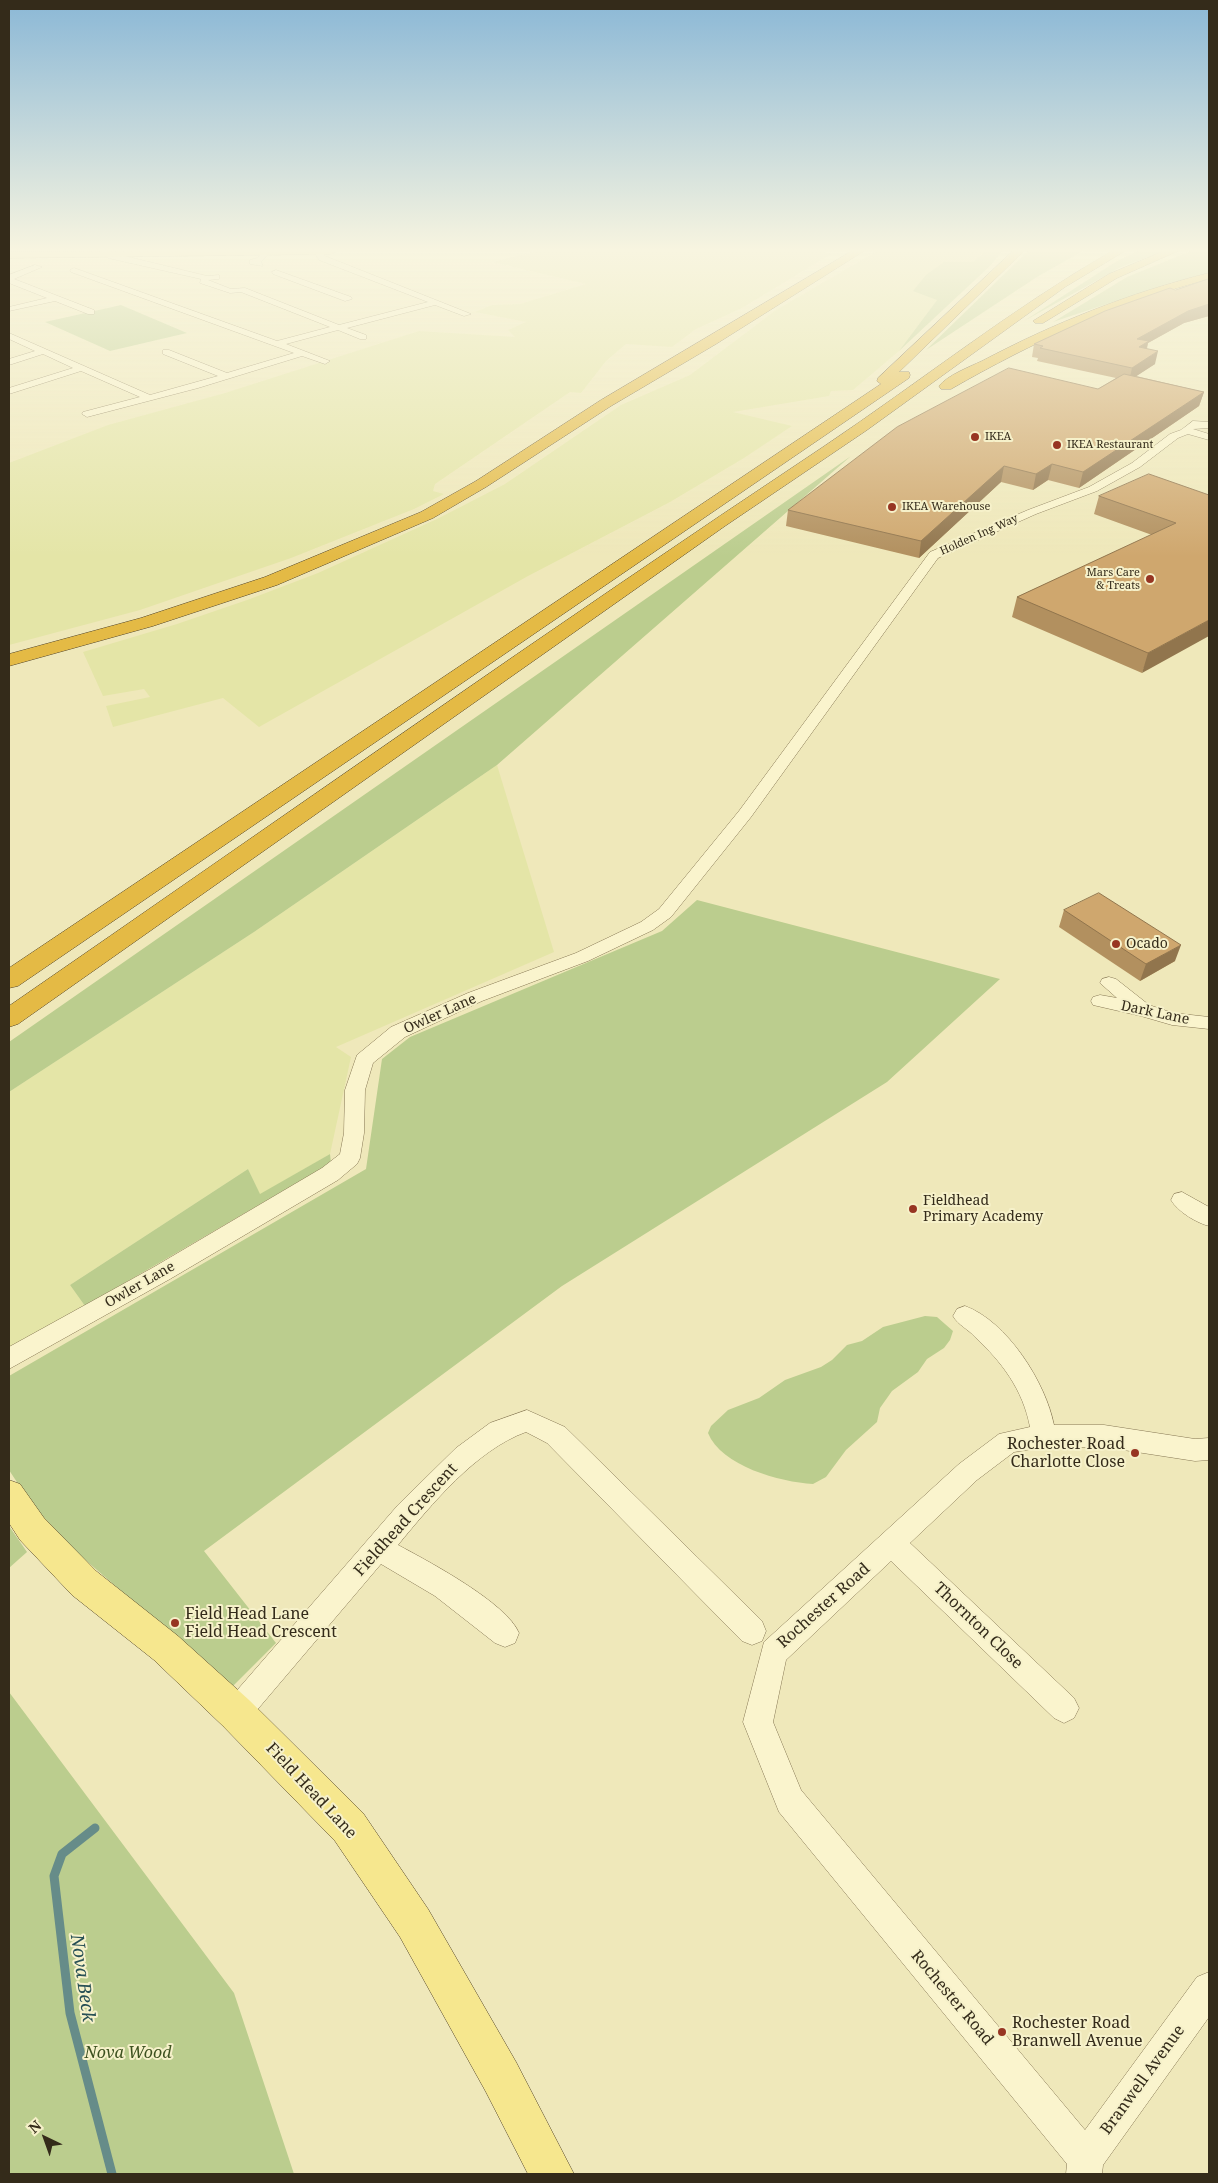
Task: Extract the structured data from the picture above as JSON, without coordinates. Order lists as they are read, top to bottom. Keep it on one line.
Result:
{"streets":{"main road":["Field Head Lane"],"street":["Holden Ing Way","Dark Lane","Owler Lane","Fieldhead Crescent","Rochester Road","Thornton Close","Branwell Avenue"]},"crossings":[["Holden Ing Way","Owler Lane"],["Fieldhead Crescent","Field Head Lane"],["Rochester Road","Thornton Close"],["Rochester Road","Branwell Avenue"]],"water":["Nova Beck"],"parks":["Nova Wood"],"places":["IKEA","IKEA Restaurant","IKEA Warehouse","Mars Care & Treats","Ocado","Fieldhead Primary Academy","Rochester Road Charlotte Close","Field Head Lane Field Head Crescent","Rochester Road Branwell Avenue"],"north":"top left"}
